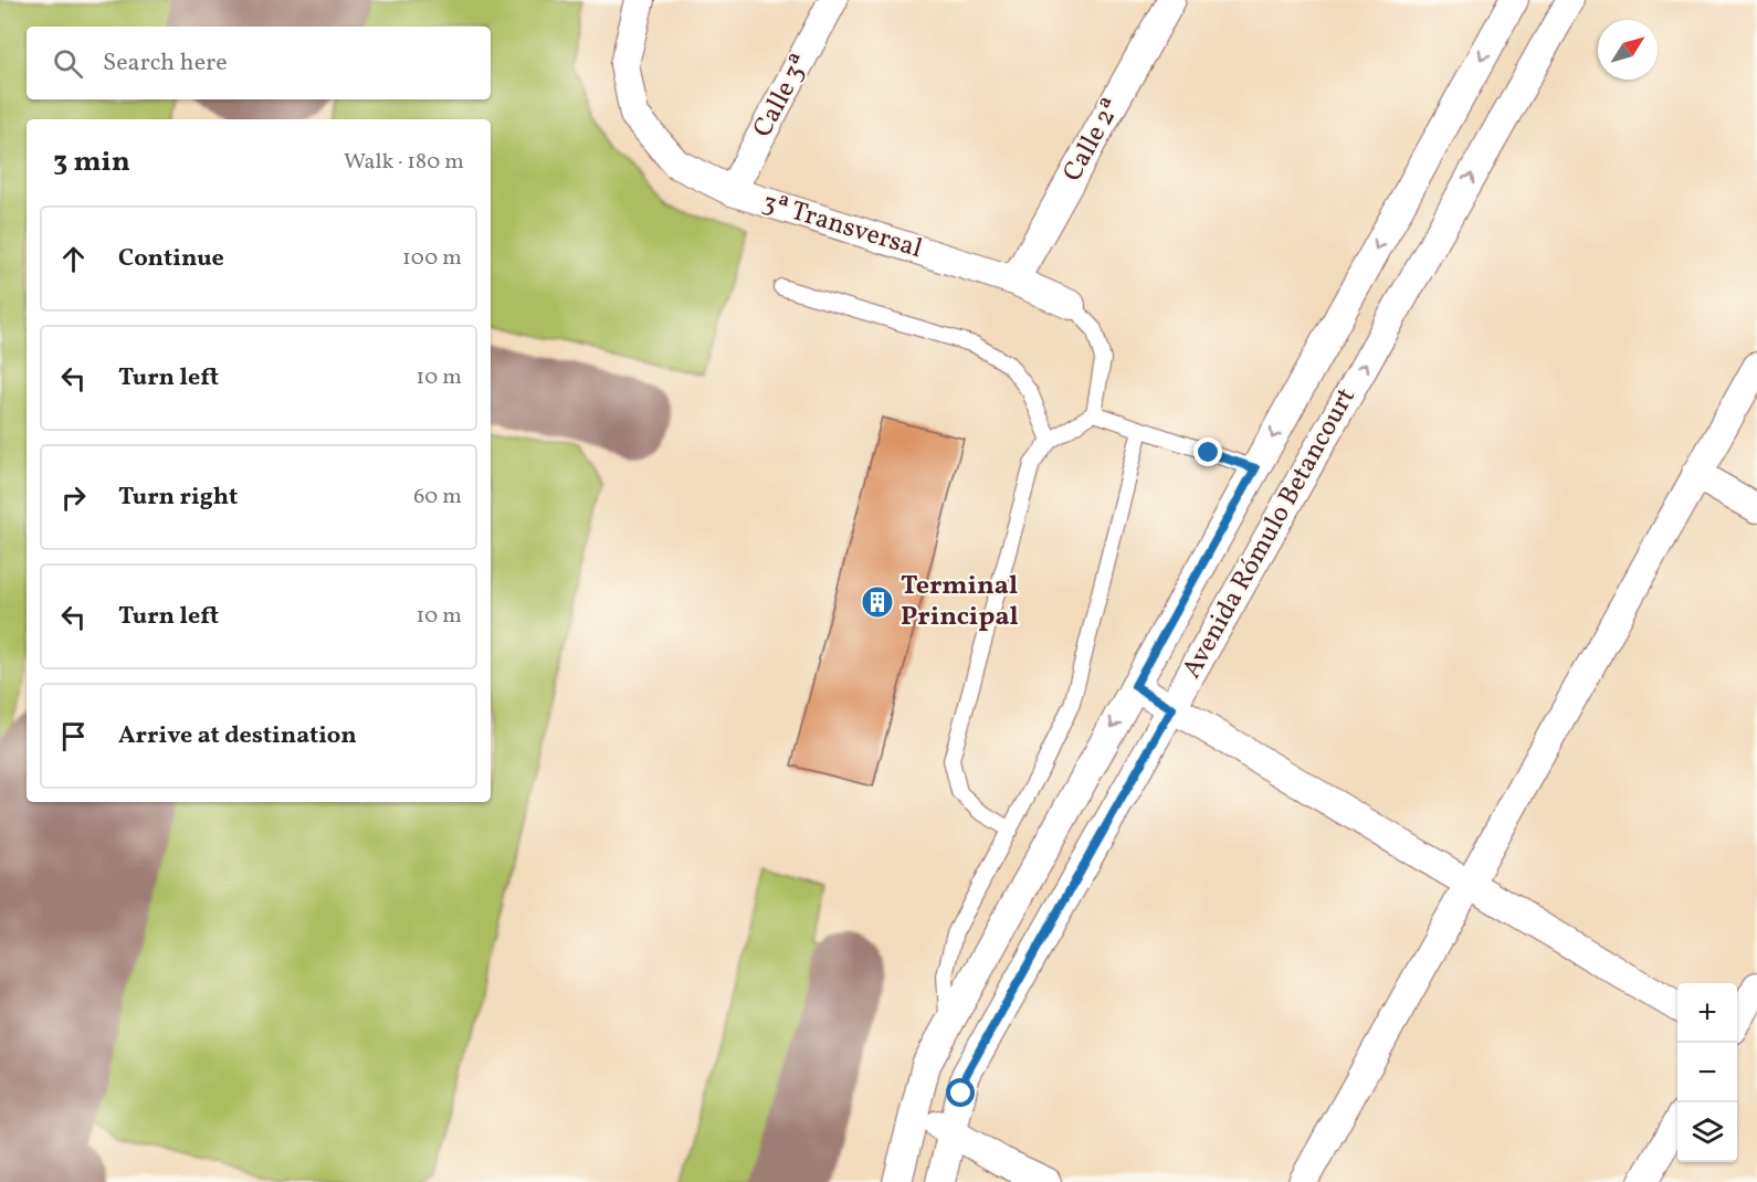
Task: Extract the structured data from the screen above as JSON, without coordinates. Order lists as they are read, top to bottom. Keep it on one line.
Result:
{"streets":{"street":["Calle 3ª","Calle 2ª","3ª Transversal","Avenida Rómulo Betancourt"]},"crossings":[["Calle 3ª","3ª Transversal"],["Calle 2ª","3ª Transversal"]],"places":{"building":["Terminal Principal"]},"north":"top right","page":{"search":"Search here","heading":["3 min","Walk · 180 m"],"list":[["Continue","100 m"],["Turn left","10 m"],["Turn right","60 m"],["Turn left","10 m"],"Arrive at destination"],"map_buttons":["+","−"]}}
